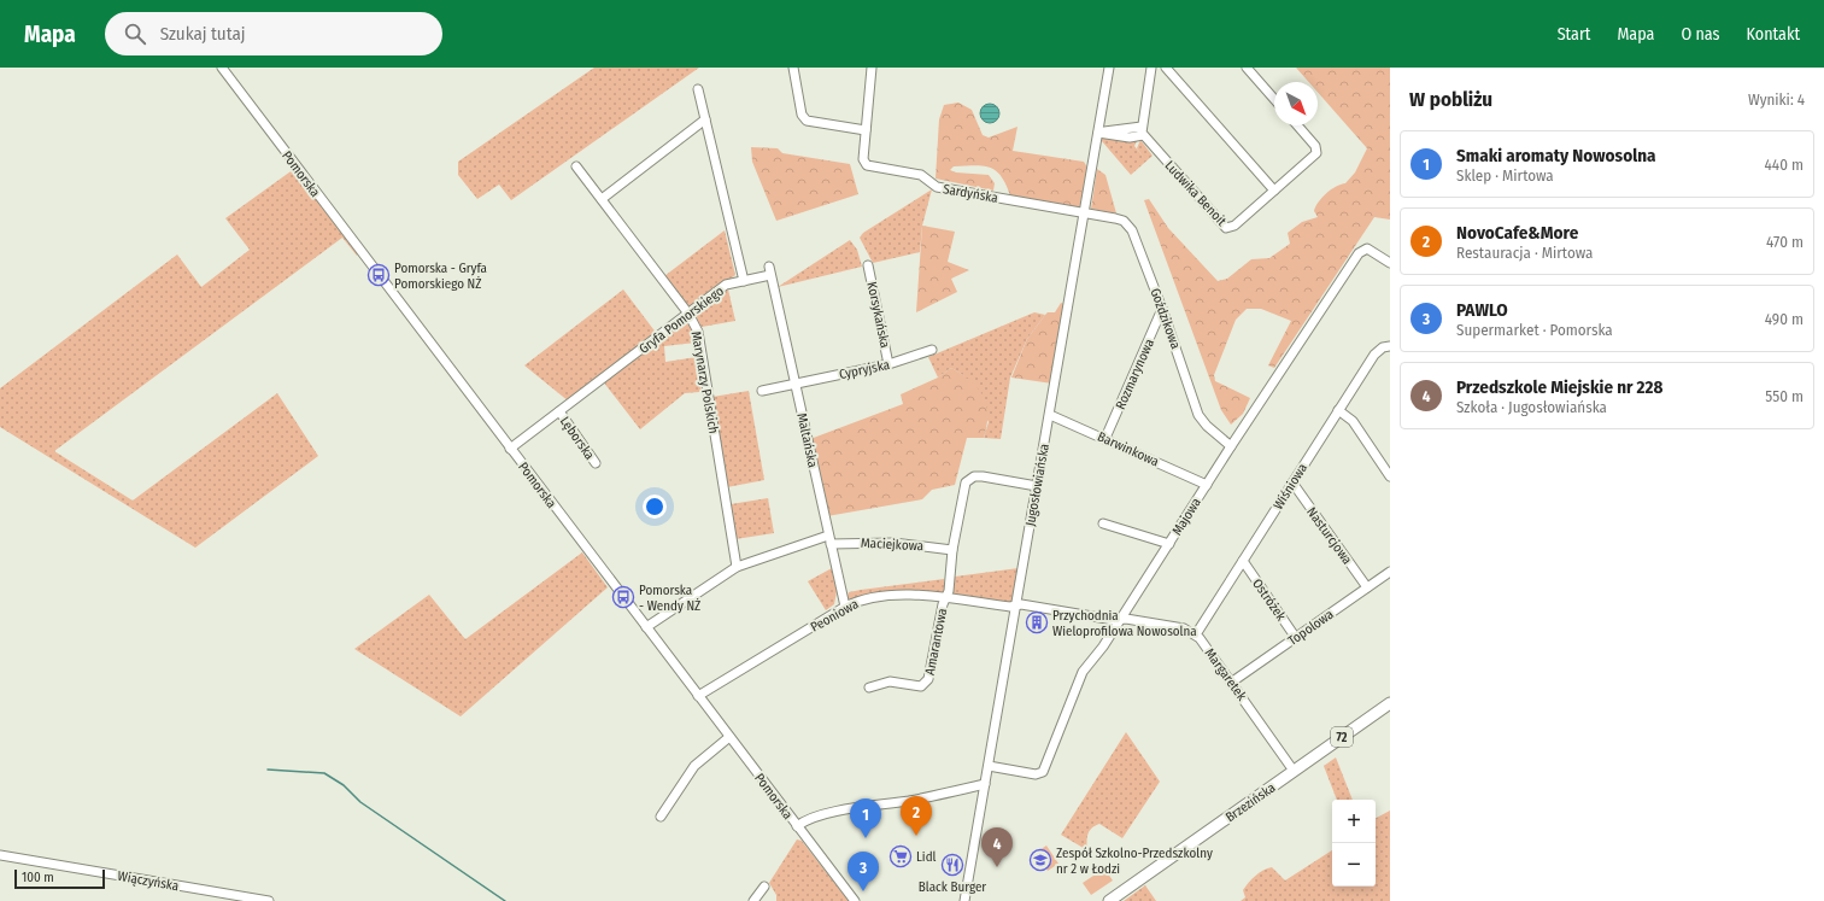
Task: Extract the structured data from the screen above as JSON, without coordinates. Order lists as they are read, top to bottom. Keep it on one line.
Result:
{"streets":{"main road":["72","Brzezińska"],"street":["Pomorska","Sardyńska","Ludwika Benoit","Korsykańska","Goździkowa","Gryfa Pomorskiego","Cypryjska","Rozmarynowa","Marynarzy Polskich","Lęborska","Maltańska","Barwinkowa","Jugosłowiańska","Wiśniowa","Majowa","Nasturcjowa","Maciejkowa","Ostróżek","Peoniowa","Topolowa","Amarantowa","Margaretek","Wiączyńska"]},"crossings":[["Pomorska","Gryfa Pomorskiego"],["Pomorska","Maciejkowa"],["Pomorska","Peoniowa"],["Sardyńska","Goździkowa"],["Sardyńska","Jugosłowiańska"],["Korsykańska","Cypryjska"],["Goździkowa","Rozmarynowa"],["Goździkowa","Jugosłowiańska"],["Goździkowa","Majowa"],["Gryfa Pomorskiego","Marynarzy Polskich"],["Gryfa Pomorskiego","Lęborska"],["Gryfa Pomorskiego","Maltańska"],["Cypryjska","Maltańska"],["Rozmarynowa","Barwinkowa"],["Marynarzy Polskich","Maciejkowa"],["Maltańska","Maciejkowa"],["Maltańska","Peoniowa"],["Barwinkowa","Jugosłowiańska"],["Barwinkowa","Majowa"],["Jugosłowiańska","Majowa"],["Jugosłowiańska","Peoniowa"],["Jugosłowiańska","Margaretek"],["Wiśniowa","Nasturcjowa"],["Wiśniowa","Ostróżek"],["Wiśniowa","Margaretek"],["Majowa","Margaretek"],["Nasturcjowa","Topolowa"],["Ostróżek","Topolowa"],["Peoniowa","Amarantowa"],["Peoniowa","Margaretek"],["Topolowa","Margaretek"],["Margaretek","Brzezińska"]],"places":{"bus stop":["Pomorska - Gryfa Pomorskiego NŻ","Pomorska - Wendy NŻ"],"building":["Przychodnia Wieloprofilowa Nowosolna"],"supermarket":["Lidl"],"school or university":["Zespół Szkolno-Przedszkolny nr 2 w Łodzi"],"restaurant":["Black Burger"]},"scale_bar":"100 m","north":"bottom right","page":{"header":"Mapa","search":"Szukaj tutaj","nav":["Start","Mapa","O nas","Kontakt"],"heading":["W pobliżu","Wyniki: 4"],"list":[{"mark":"1","name":"Smaki aromaty Nowosolna","note":"Sklep · Mirtowa","value":"440 m"},{"mark":"2","name":"NovoCafe&More","note":"Restauracja · Mirtowa","value":"470 m"},{"mark":"3","name":"PAWLO","note":"Supermarket · Pomorska","value":"490 m"},{"mark":"4","name":"Przedszkole Miejskie nr 228","note":"Szkoła · Jugosłowiańska","value":"550 m"}],"pins":["2","1","4","3"],"map_buttons":["+","−"],"scale":"100 m"}}
